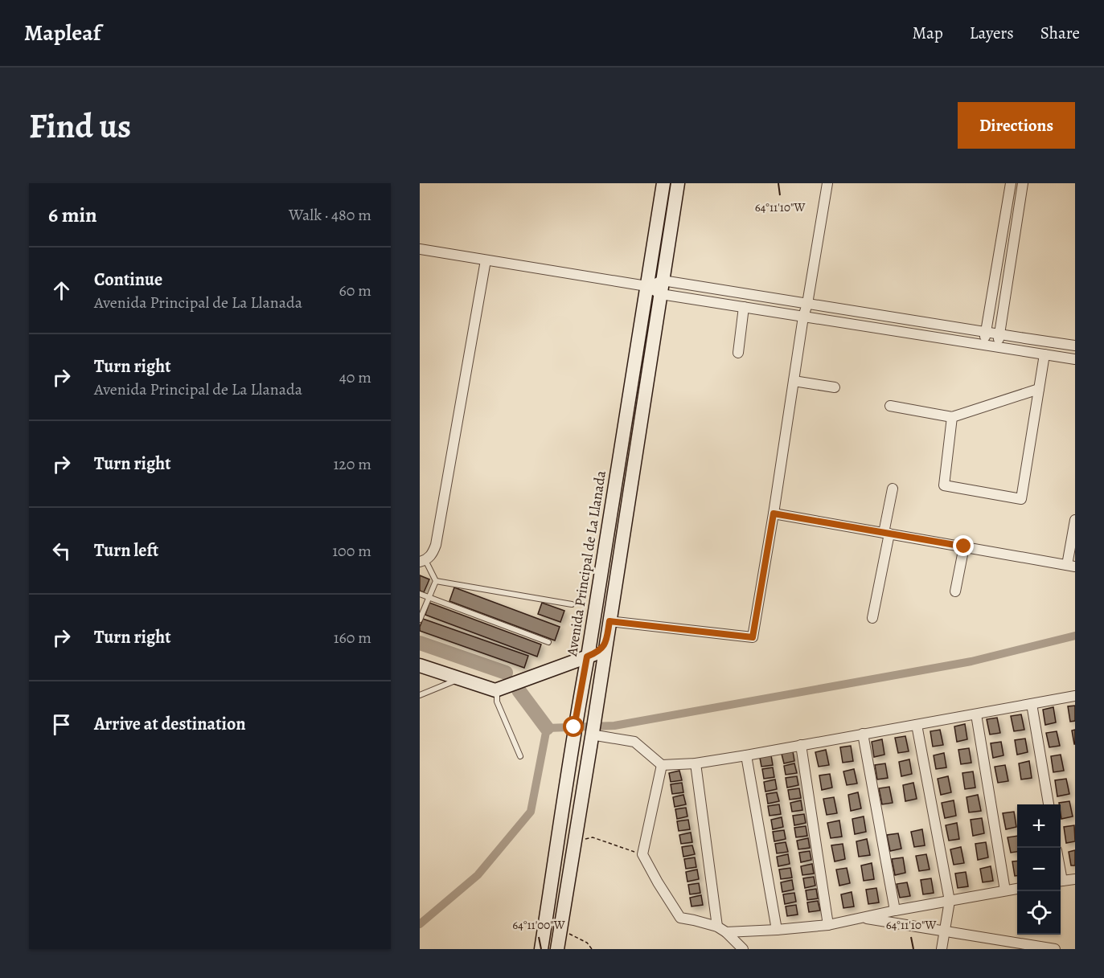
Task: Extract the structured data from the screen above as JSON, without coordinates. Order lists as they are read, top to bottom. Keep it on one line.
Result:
{"streets":{"main road":["Avenida Principal de La Llanada"]},"page":{"header":"Mapleaf","nav":["Map","Layers","Share"],"buttons":"Directions","title":"Find us","heading":["6 min","Walk · 480 m"],"list":[["Continue","Avenida Principal de La Llanada","60 m"],["Turn right","Avenida Principal de La Llanada","40 m"],["Turn right","120 m"],["Turn left","100 m"],["Turn right","160 m"],"Arrive at destination"],"map_buttons":["+","−"]},"coordinates":["64°11'10\"W","64°11'00\"W"]}
